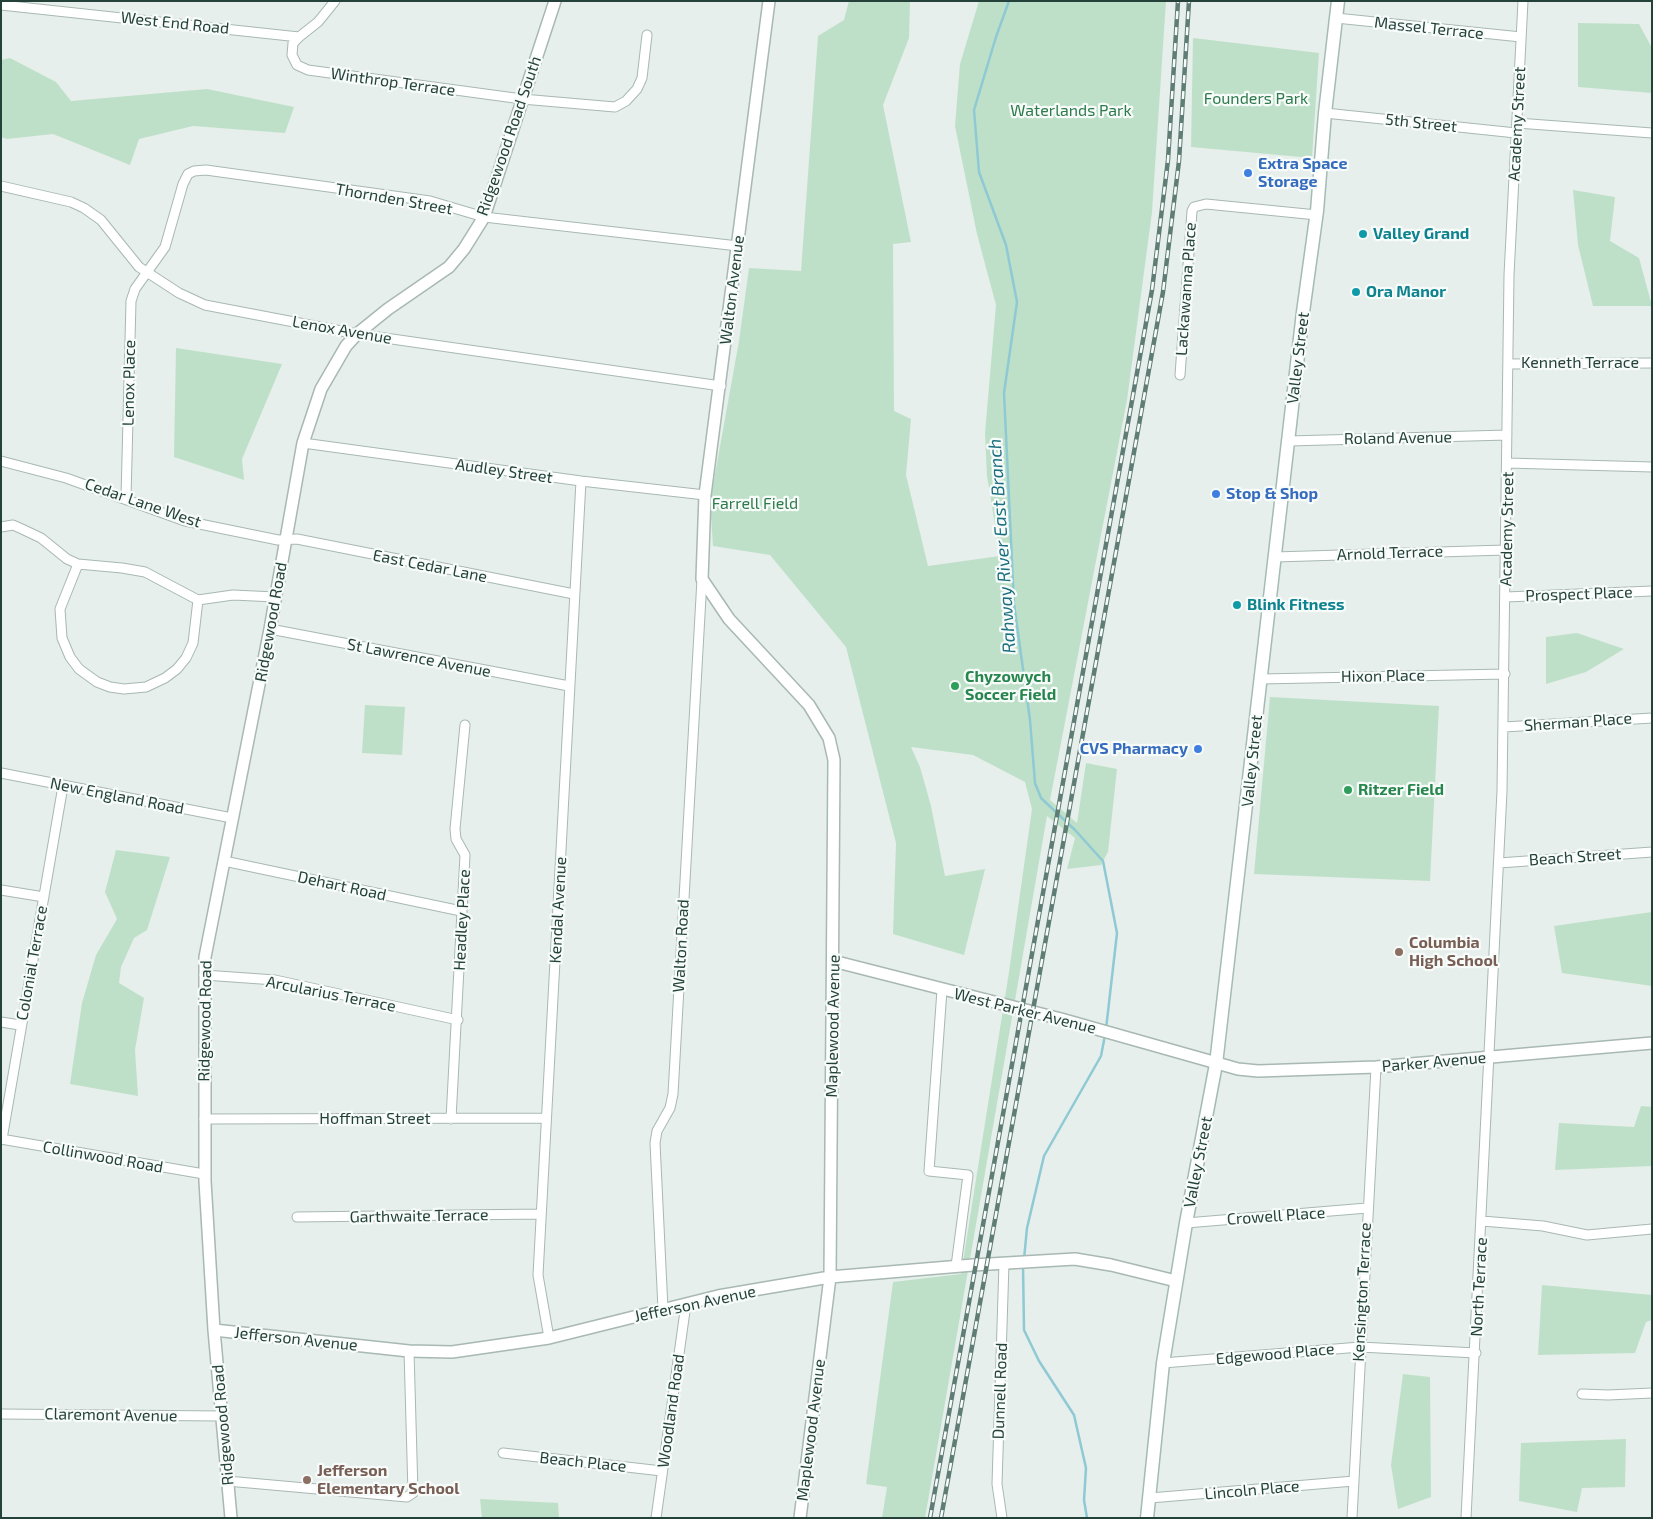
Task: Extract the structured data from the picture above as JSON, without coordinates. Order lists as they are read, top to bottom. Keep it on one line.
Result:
{"streets":{"main road":["Valley Street"],"street":["West End Road","Massel Terrace","Winthrop Terrace","5th Street","Academy Street","Ridgewood Road South","Thornden Street","Lackawanna Place","Walton Avenue","Lenox Avenue","Kenneth Terrace","Lenox Place","Roland Avenue","Audley Street","Cedar Lane West","Arnold Terrace","East Cedar Lane","Prospect Place","Ridgewood Road","St Lawrence Avenue","Hixon Place","Sherman Place","New England Road","Beach Street","Dehart Road","Kendal Avenue","Headley Place","Walton Road","Colonial Terrace","Arcularius Terrace","West Parker Avenue","Maplewood Avenue","Parker Avenue","Hoffman Street","Collinwood Road","Garthwaite Terrace","Crowell Place","North Terrace","Kensington Terrace","Jefferson Avenue","Edgewood Place","Dunnell Road","Woodland Road","Claremont Avenue","Beach Place","Lincoln Place"]},"crossings":[["West End Road","Winthrop Terrace"],["Massel Terrace","Academy Street"],["Massel Terrace","Valley Street"],["Winthrop Terrace","Ridgewood Road South"],["5th Street","Academy Street"],["5th Street","Valley Street"],["Academy Street","Kenneth Terrace"],["Academy Street","Roland Avenue"],["Academy Street","Arnold Terrace"],["Academy Street","Prospect Place"],["Academy Street","Hixon Place"],["Academy Street","Sherman Place"],["Academy Street","Beach Street"],["Academy Street","Parker Avenue"],["Academy Street","North Terrace"],["Ridgewood Road South","Thornden Street"],["Ridgewood Road South","Lenox Avenue"],["Ridgewood Road South","Audley Street"],["Ridgewood Road South","Ridgewood Road"],["Thornden Street","Walton Avenue"],["Thornden Street","Lenox Avenue"],["Thornden Street","Lenox Place"],["Lackawanna Place","Valley Street"],["Walton Avenue","Lenox Avenue"],["Walton Avenue","Audley Street"],["Walton Avenue","Walton Road"],["Walton Avenue","Maplewood Avenue"],["Lenox Avenue","Lenox Place"],["Valley Street","Roland Avenue"],["Valley Street","Arnold Terrace"],["Valley Street","Hixon Place"],["Valley Street","West Parker Avenue"],["Valley Street","Parker Avenue"],["Valley Street","Crowell Place"],["Valley Street","Jefferson Avenue"],["Valley Street","Edgewood Place"],["Valley Street","Lincoln Place"],["Lenox Place","Cedar Lane West"],["Audley Street","Kendal Avenue"],["Cedar Lane West","East Cedar Lane"],["Cedar Lane West","Ridgewood Road"],["East Cedar Lane","Ridgewood Road"],["East Cedar Lane","Kendal Avenue"],["Ridgewood Road","St Lawrence Avenue"],["Ridgewood Road","New England Road"],["Ridgewood Road","Dehart Road"],["Ridgewood Road","Arcularius Terrace"],["Ridgewood Road","Hoffman Street"],["Ridgewood Road","Collinwood Road"],["Ridgewood Road","Jefferson Avenue"],["Ridgewood Road","Claremont Avenue"],["St Lawrence Avenue","Kendal Avenue"],["New England Road","Colonial Terrace"],["Dehart Road","Headley Place"],["Kendal Avenue","Hoffman Street"],["Kendal Avenue","Garthwaite Terrace"],["Kendal Avenue","Jefferson Avenue"],["Headley Place","Arcularius Terrace"],["Headley Place","Hoffman Street"],["Walton Road","Maplewood Avenue"],["Walton Road","Jefferson Avenue"],["Colonial Terrace","Collinwood Road"],["West Parker Avenue","Maplewood Avenue"],["West Parker Avenue","Parker Avenue"],["Maplewood Avenue","Jefferson Avenue"],["Parker Avenue","North Terrace"],["Parker Avenue","Kensington Terrace"],["Crowell Place","Kensington Terrace"],["North Terrace","Edgewood Place"],["Kensington Terrace","Edgewood Place"],["Kensington Terrace","Lincoln Place"],["Jefferson Avenue","Dunnell Road"],["Jefferson Avenue","Woodland Road"],["Woodland Road","Beach Place"]],"water":["Rahway River East Branch"],"parks":["Founders Park","Waterlands Park","Farrell Field"],"places":["Extra Space Storage","Valley Grand","Ora Manor","Stop & Shop","Blink Fitness","Chyzowych Soccer Field","CVS Pharmacy","Ritzer Field","Columbia High School","Jefferson Elementary School"]}
